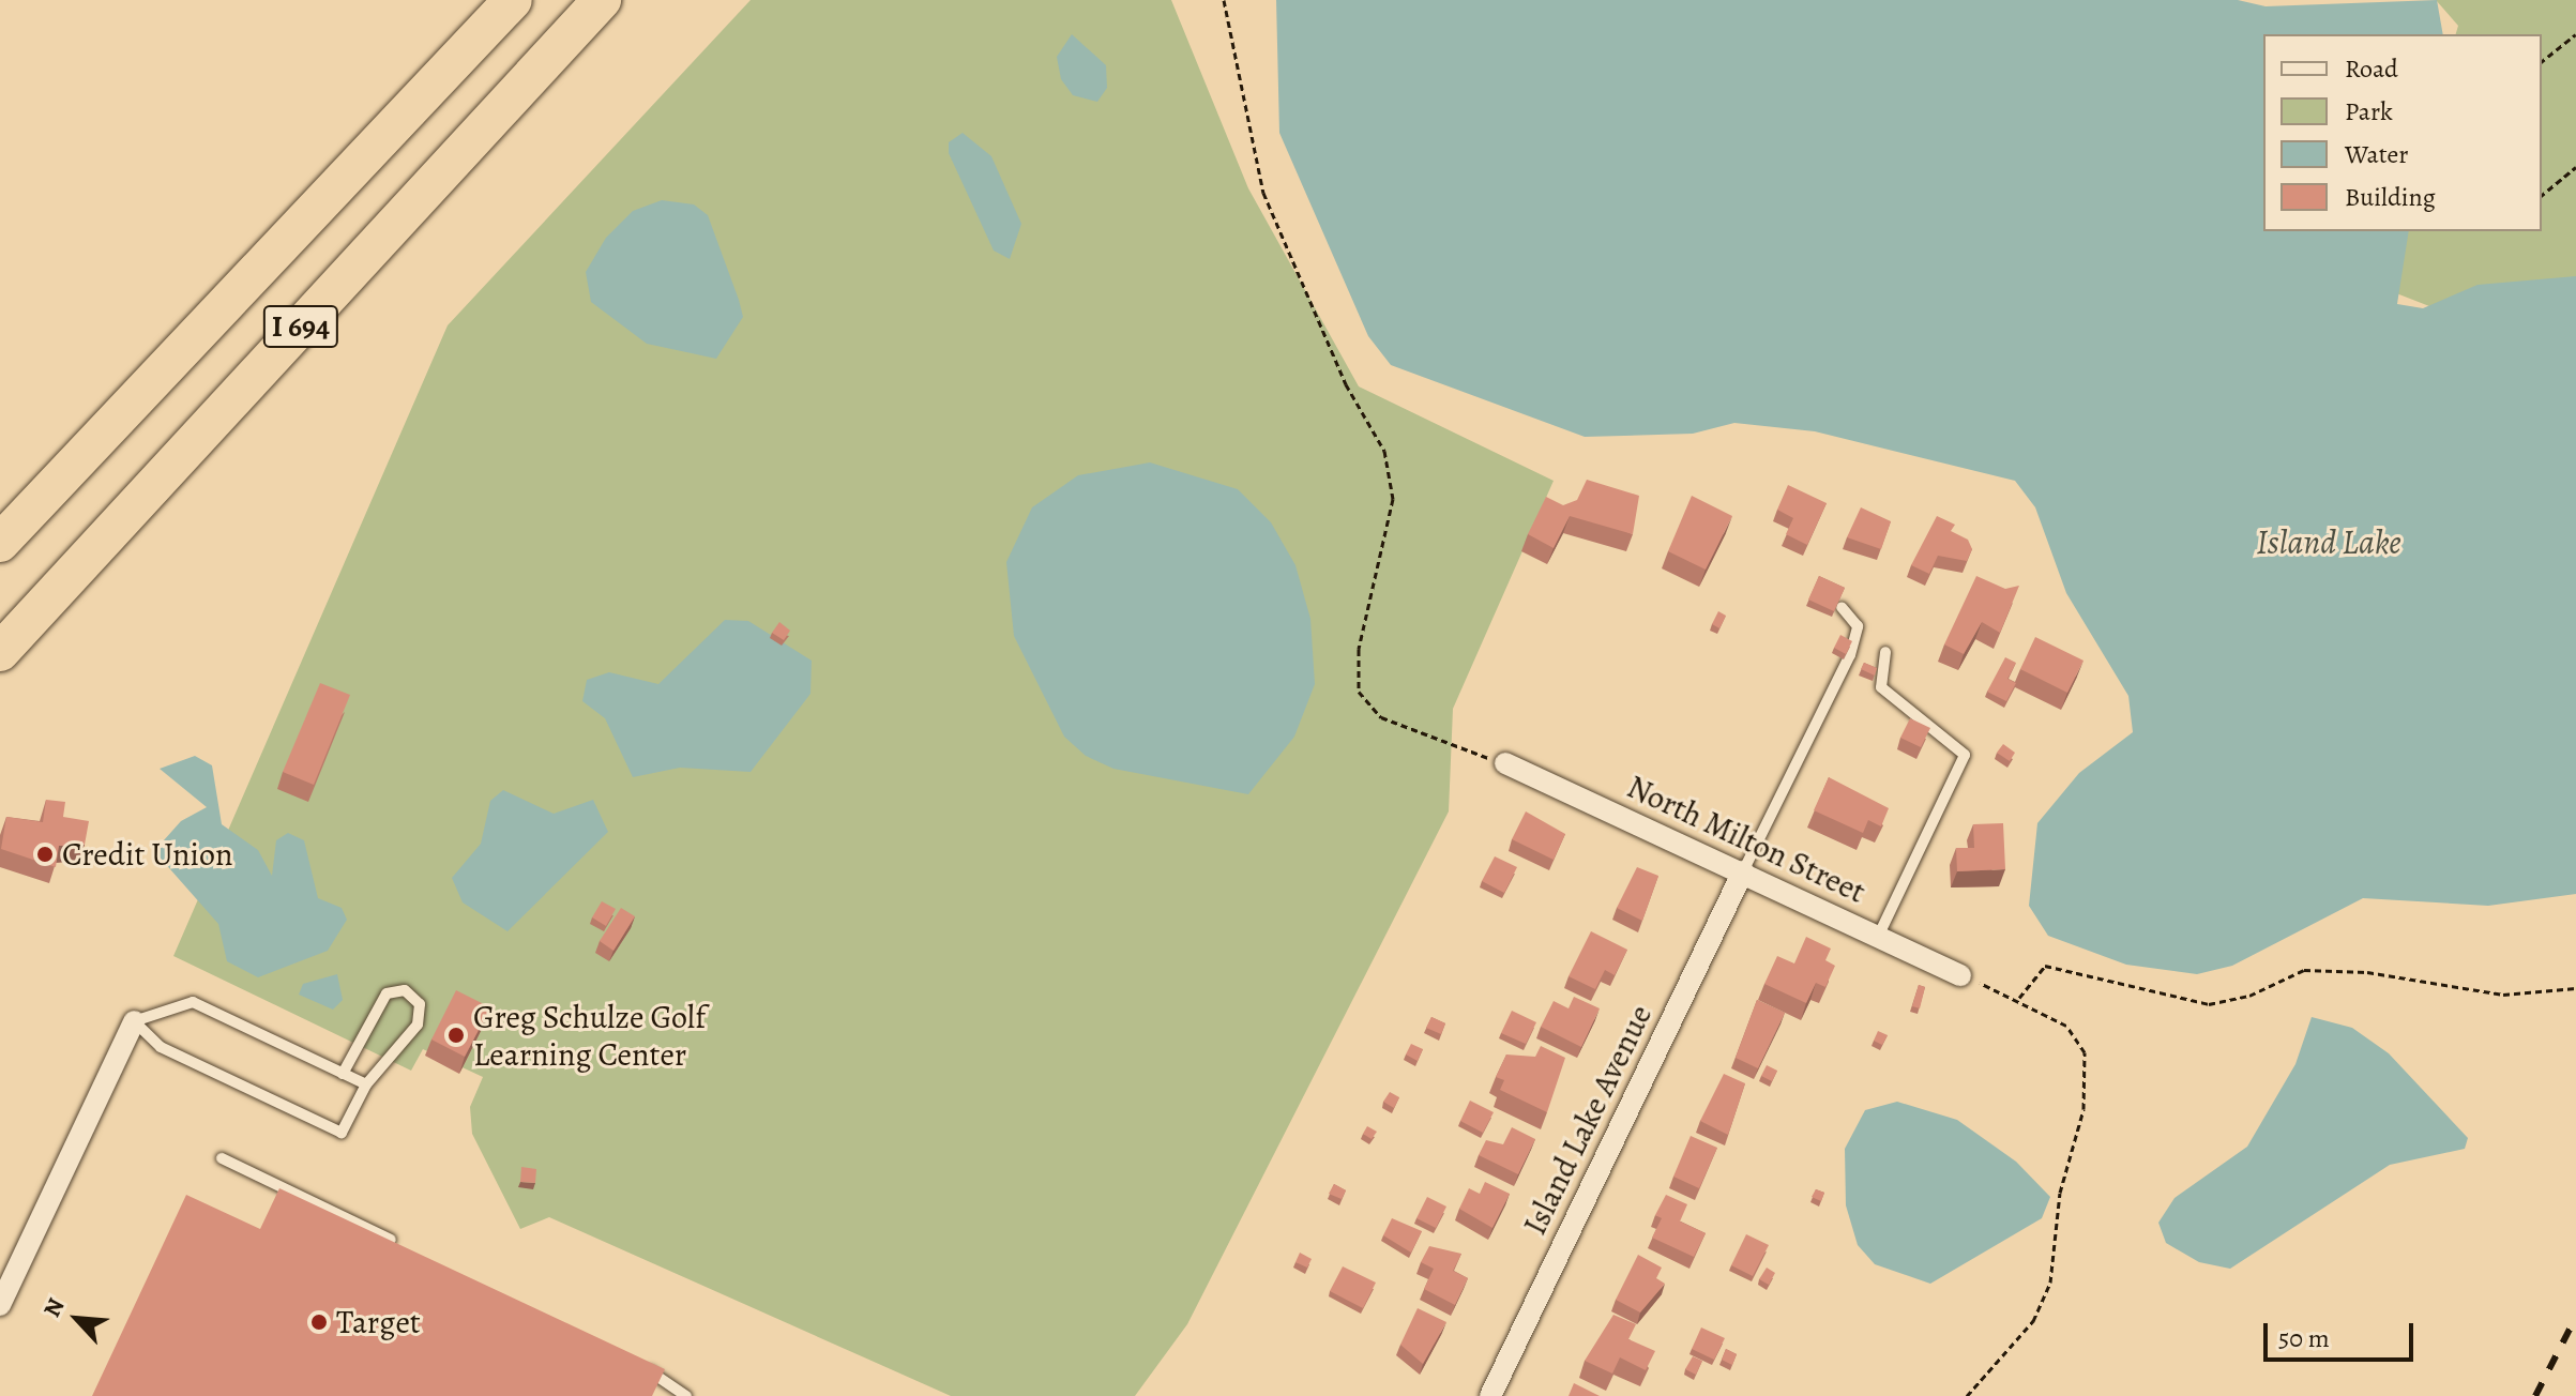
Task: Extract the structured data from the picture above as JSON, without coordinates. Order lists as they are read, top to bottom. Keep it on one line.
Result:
{"streets":{"highway":["I 694"],"street":["North Milton Street","Island Lake Avenue"]},"crossings":[["North Milton Street","Island Lake Avenue"]],"water":["Island Lake"],"places":["Credit Union","Greg Schulze Golf Learning Center","Target"],"legend":["Road","Park","Water","Building"],"scale_bar":"50 m","north":"top left"}
